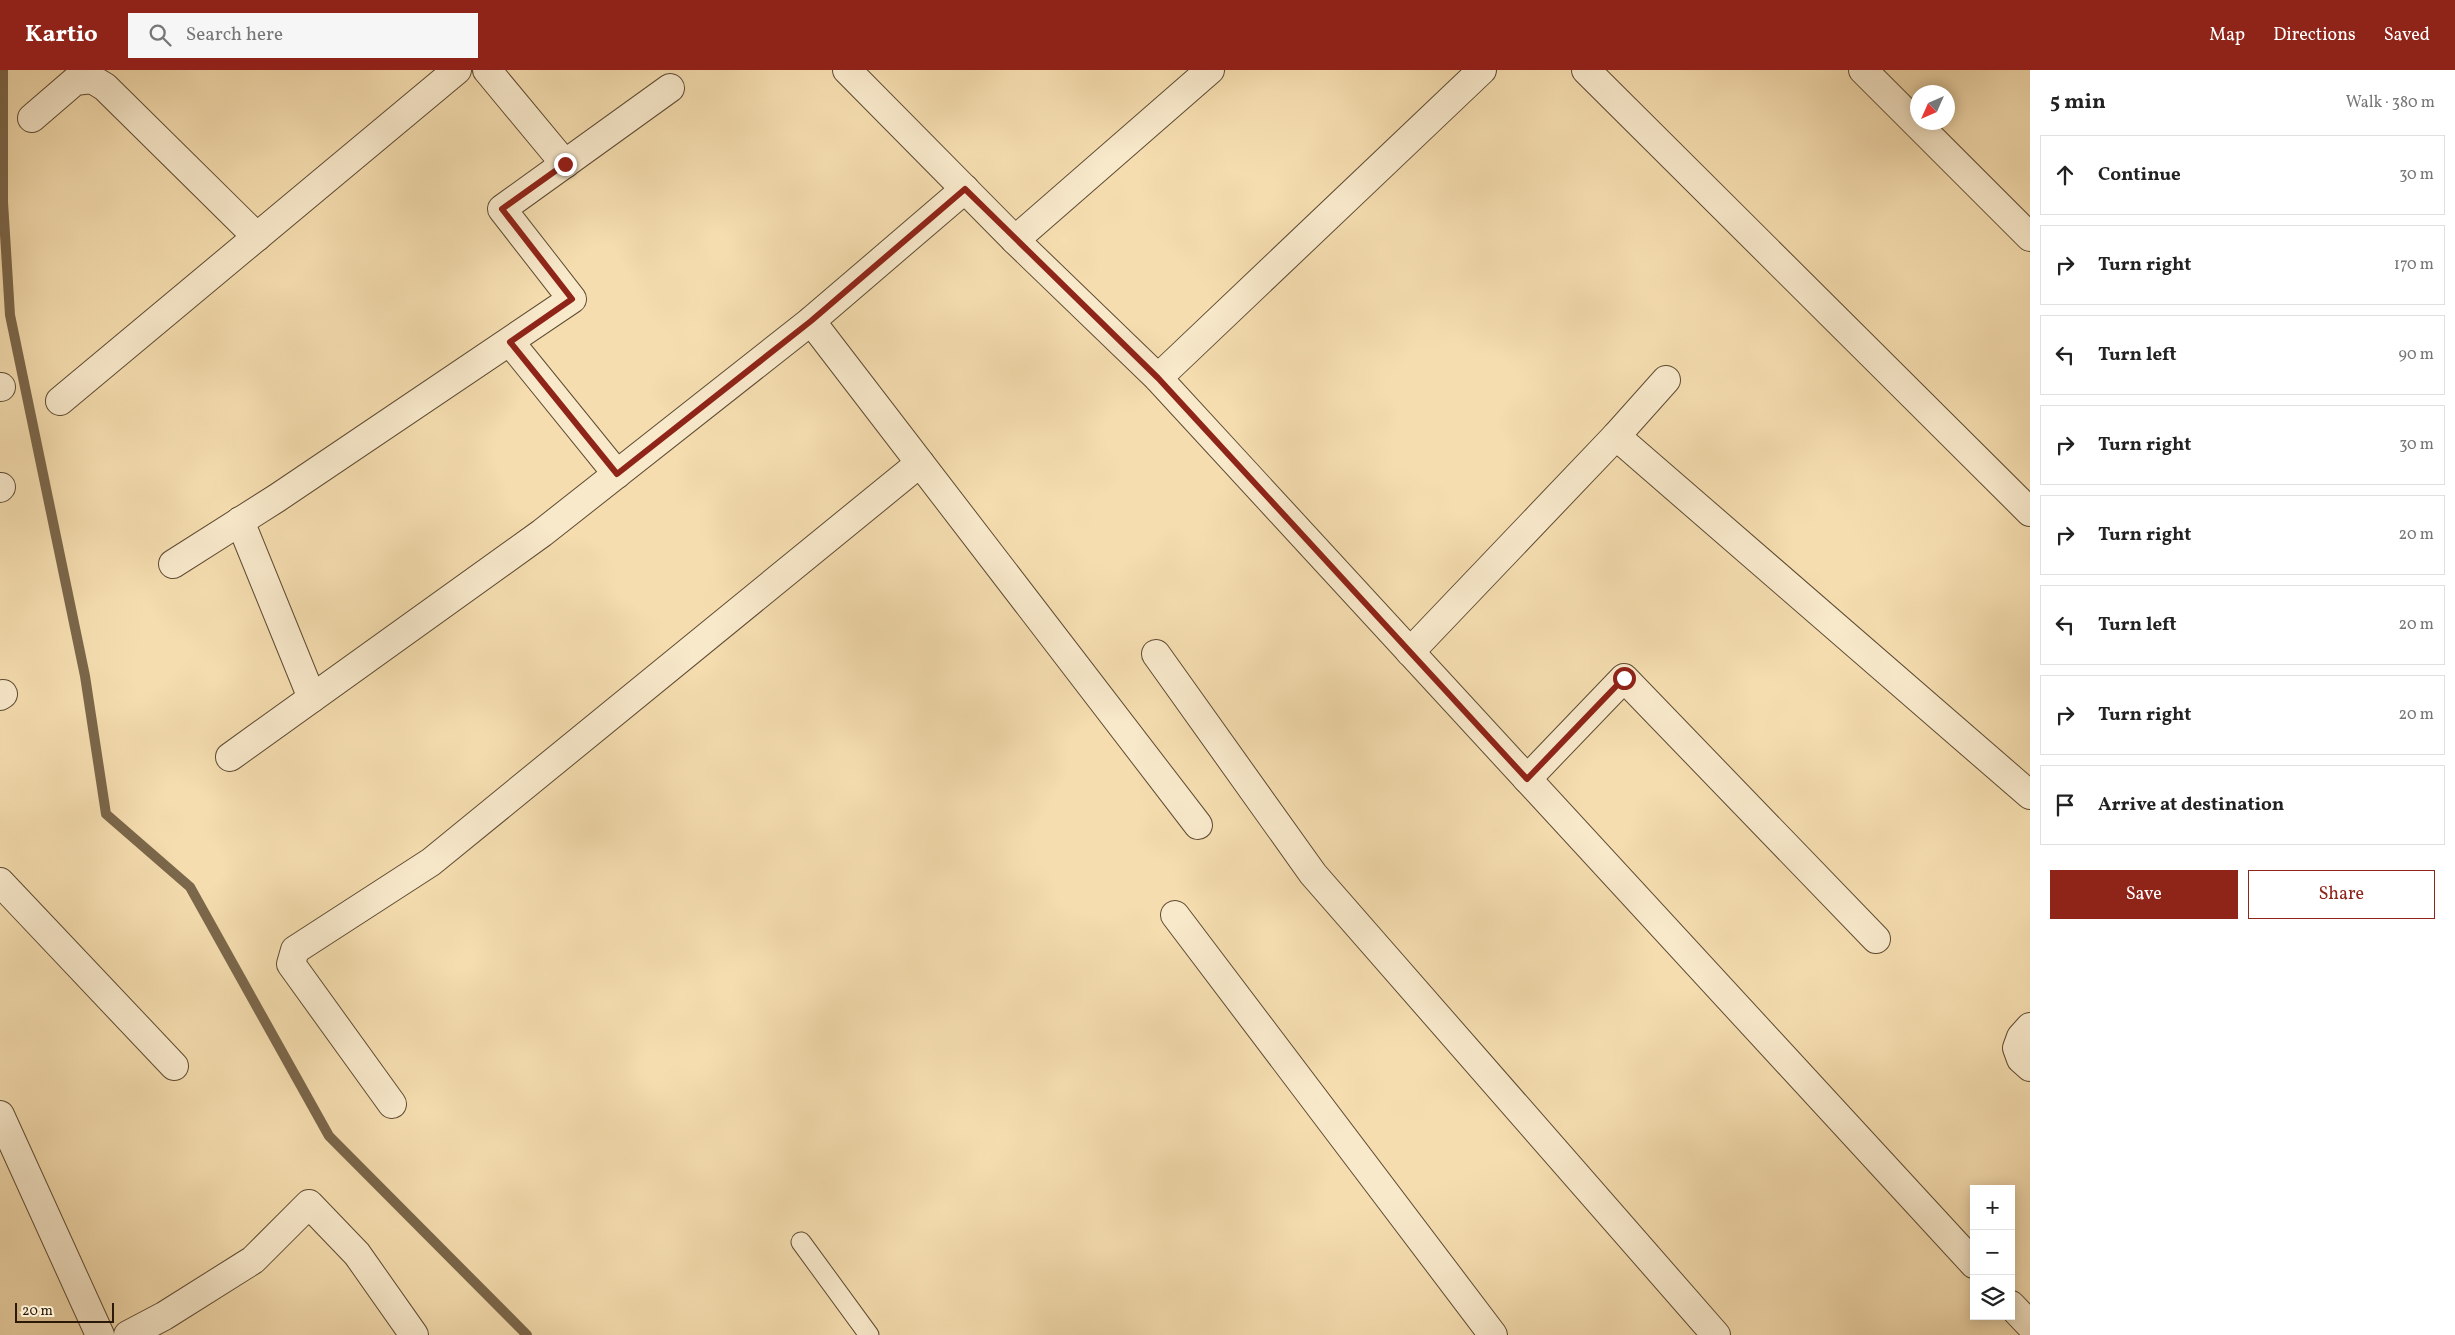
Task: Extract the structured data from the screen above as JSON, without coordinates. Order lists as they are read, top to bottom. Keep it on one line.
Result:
{"scale_bar":"20 m","north":"bottom left","page":{"header":"Kartio","search":"Search here","nav":["Map","Directions","Saved"],"heading":["5 min","Walk · 380 m"],"list":[["Continue","30 m"],["Turn right","170 m"],["Turn left","90 m"],["Turn right","30 m"],["Turn right","20 m"],["Turn left","20 m"],["Turn right","20 m"],"Arrive at destination"],"buttons":["Save","Share"],"map_buttons":["+","−"],"scale":"20 m"}}
